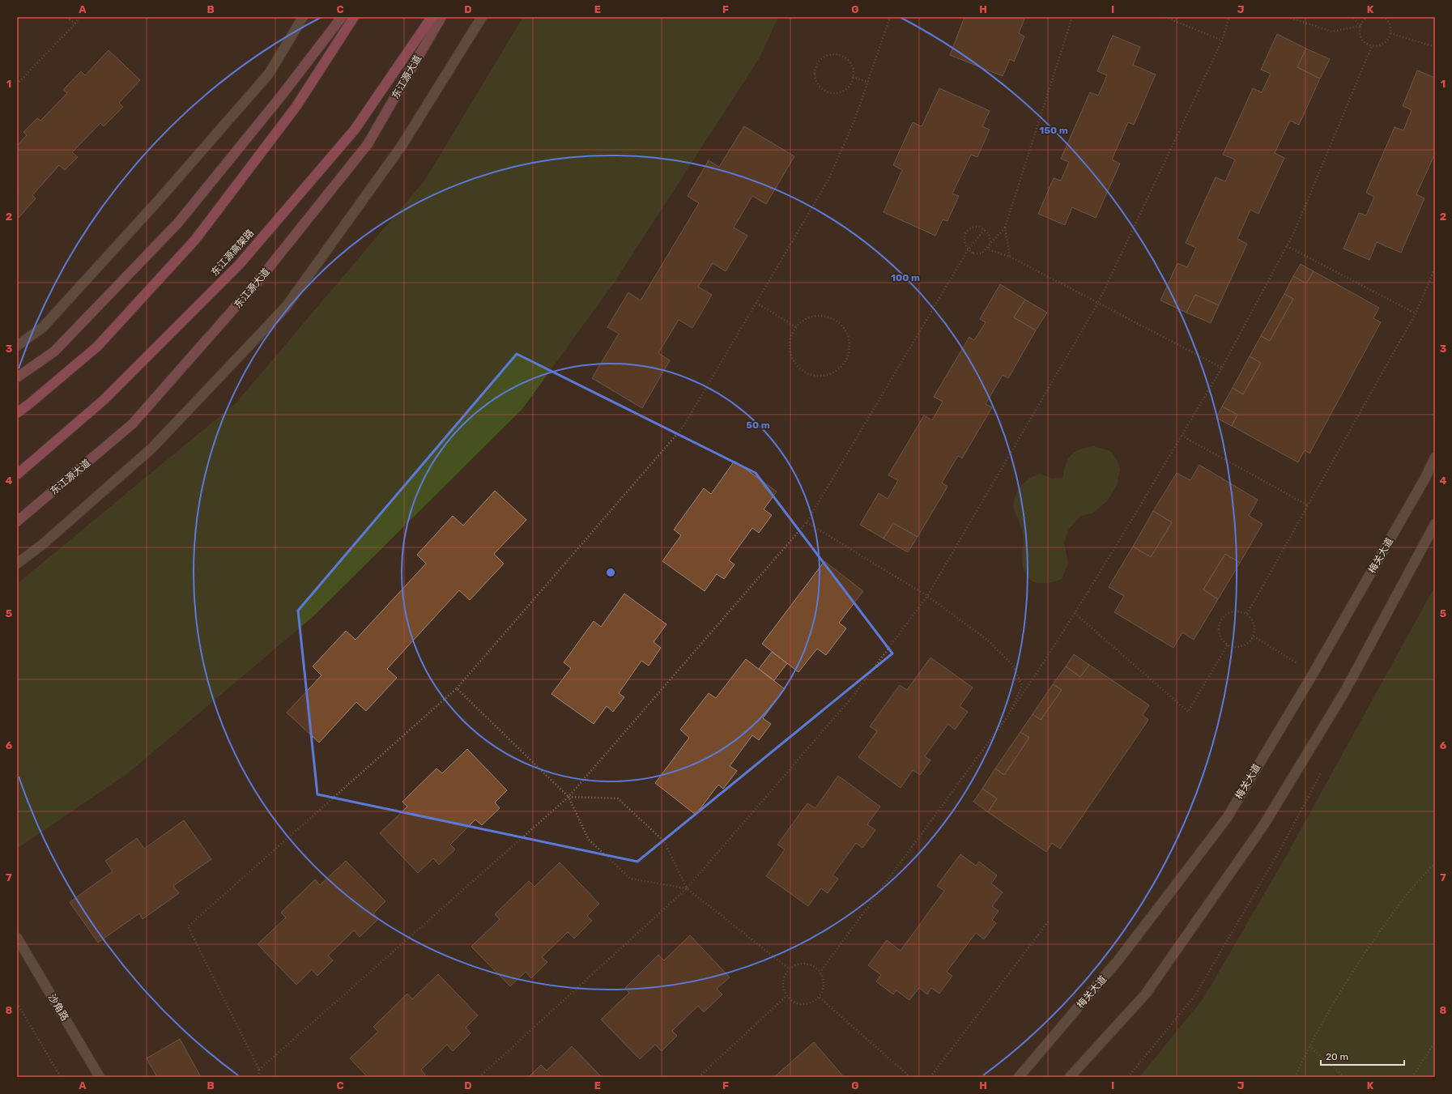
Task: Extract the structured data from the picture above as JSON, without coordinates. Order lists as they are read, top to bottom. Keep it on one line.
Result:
{"streets":{"highway":["东江源高架路"],"main road":["东江源大道","梅关大道","沙角路"]},"scale_bar":"20 m","grid":{"columns":["A","B","C","D","E","F","G","H","I","J","K"],"rows":["1","2","3","4","5","6","7","8"]},"rings":["150 m","100 m","50 m"]}
